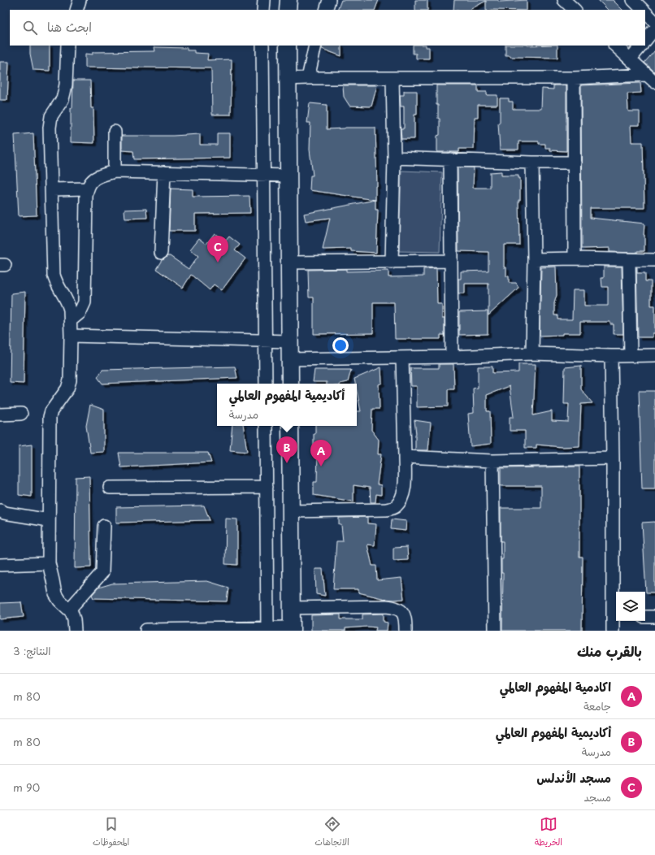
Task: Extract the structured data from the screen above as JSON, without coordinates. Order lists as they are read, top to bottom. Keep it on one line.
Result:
{"page":{"search":"ابحث هنا","pins":["C","B","A"],"popup":["أكاديمية المفهوم العالمي","مدرسة"],"heading":["بالقرب منك","النتائج: 3"],"list":[{"mark":"A","name":"اكادمية المفهوم العالمي","note":"جامعة","value":"80 m"},{"mark":"B","name":"أكاديمية المفهوم العالمي","note":"مدرسة","value":"80 m"},{"mark":"C","name":"مسجد الأندلس","note":"مسجد","value":"90 m"}],"nav":["الخريطة","الاتجاهات","المحفوظات"]}}
